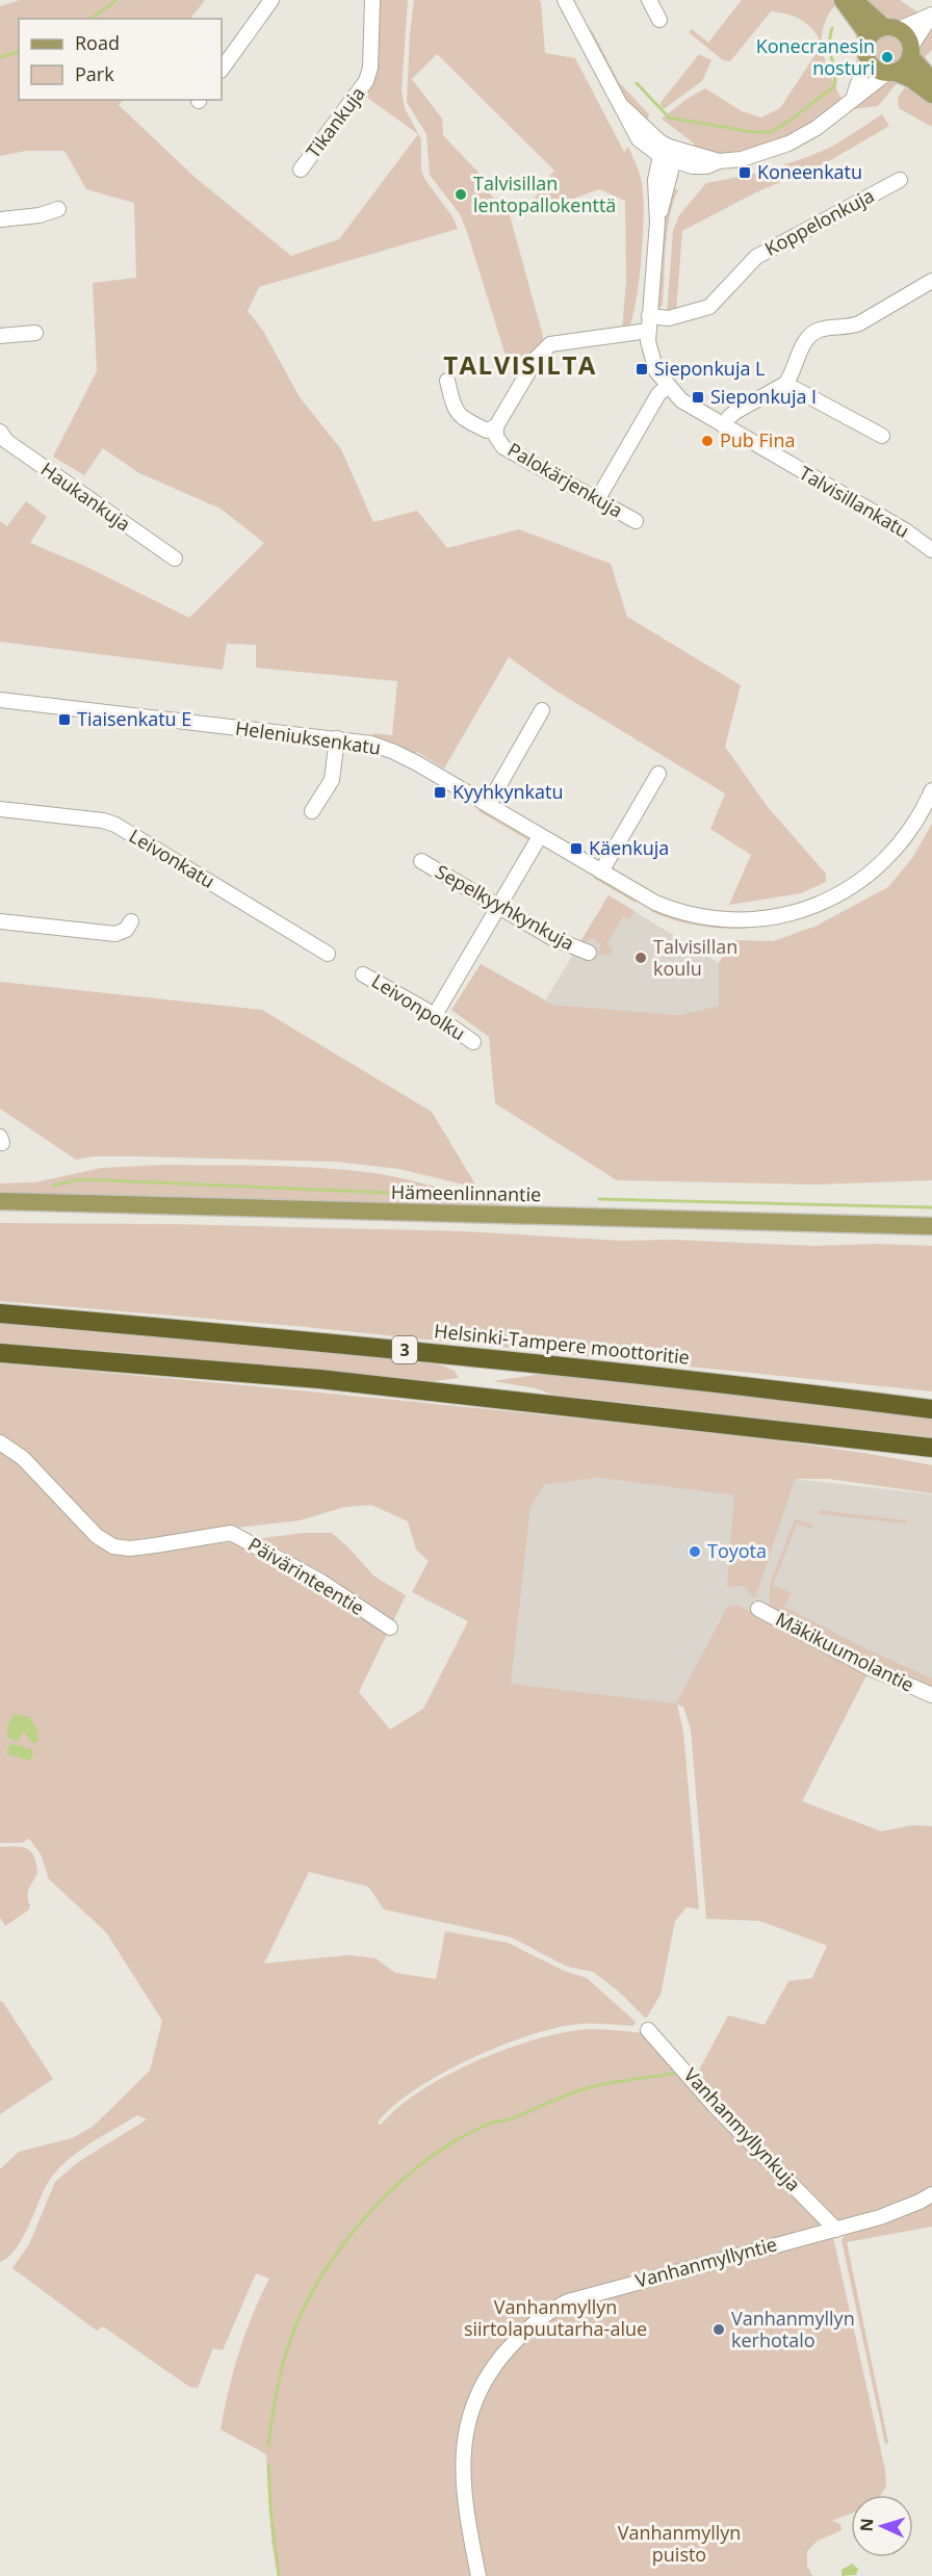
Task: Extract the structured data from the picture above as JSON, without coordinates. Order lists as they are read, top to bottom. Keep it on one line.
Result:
{"streets":{"highway":["Helsinki-Tampere moottoritie","3"],"main road":["Hämeenlinnantie"],"street":["Tikankuja","Koppelonkuja","Palokärjenkuja","Haukankuja","Talvisillankatu","Heleniuksenkatu","Leivonkatu","Sepelkyyhkynkuja","Leivonpolku","Päivärinteentie","Mäkikuumolantie","Vanhanmyllynkuja","Vanhanmyllyntie"]},"crossings":[["Koppelonkuja","Palokärjenkuja"],["Koppelonkuja","Talvisillankatu"],["Vanhanmyllynkuja","Vanhanmyllyntie"]],"districts":["TALVISILTA"],"parks":["Vanhanmyllyn siirtolapuutarha-alue","Vanhanmyllyn puisto"],"places":{"other":["Konecranesin nosturi","Talvisillan lentopallokenttä","Pub Fina","Talvisillan koulu","Toyota","Vanhanmyllyn kerhotalo"],"transit":["Koneenkatu","Sieponkuja L","Sieponkuja I","Tiaisenkatu E","Kyyhkynkatu","Käenkuja"]},"legend":["Road","Park"],"north":"left"}
